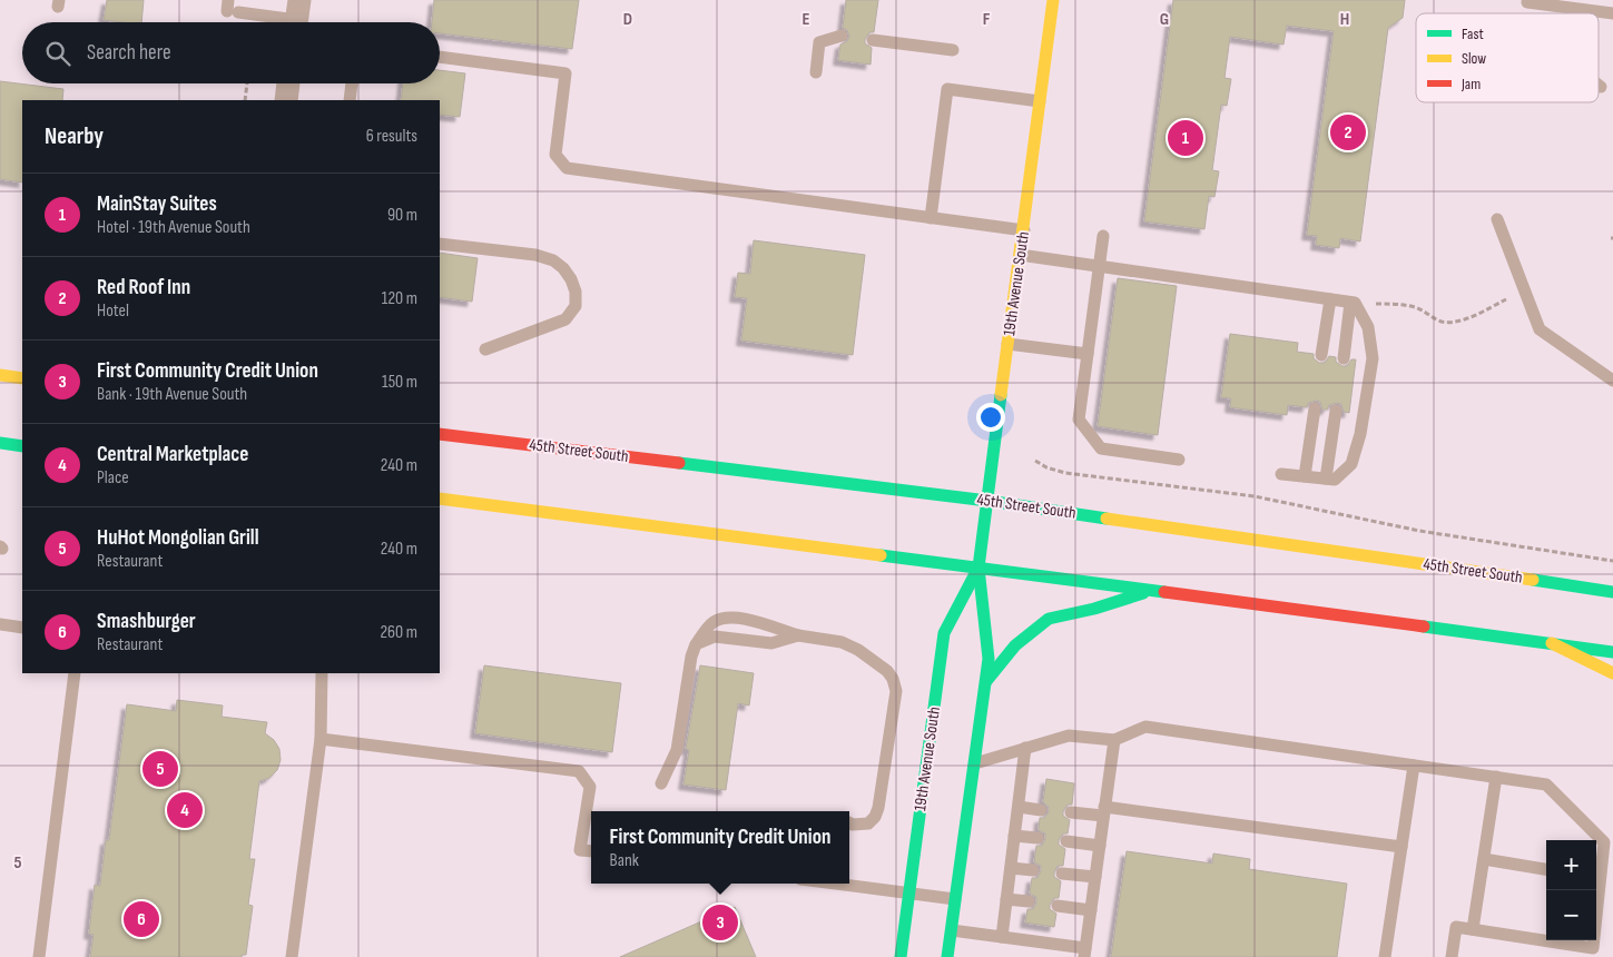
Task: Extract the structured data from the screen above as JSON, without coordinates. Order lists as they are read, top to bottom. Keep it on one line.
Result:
{"streets":{"main road":["19th Avenue South","45th Street South"]},"crossings":[["19th Avenue South","45th Street South"]],"legend":["Fast","Slow","Jam"],"page":{"search":"Search here","heading":["Nearby","6 results"],"pins":["2","1","5","4","6","3"],"list":[{"mark":"1","name":"MainStay Suites","note":"Hotel · 19th Avenue South","value":"90 m"},{"mark":"2","name":"Red Roof Inn","note":"Hotel","value":"120 m"},{"mark":"3","name":"First Community Credit Union","note":"Bank · 19th Avenue South","value":"150 m"},{"mark":"4","name":"Central Marketplace","note":"Place","value":"240 m"},{"mark":"5","name":"HuHot Mongolian Grill","note":"Restaurant","value":"240 m"},{"mark":"6","name":"Smashburger","note":"Restaurant","value":"260 m"}],"popup":["First Community Credit Union","Bank"],"map_buttons":["+","−"]},"grid":{"columns":["D","E","F","G","H"],"rows":["5"]}}
